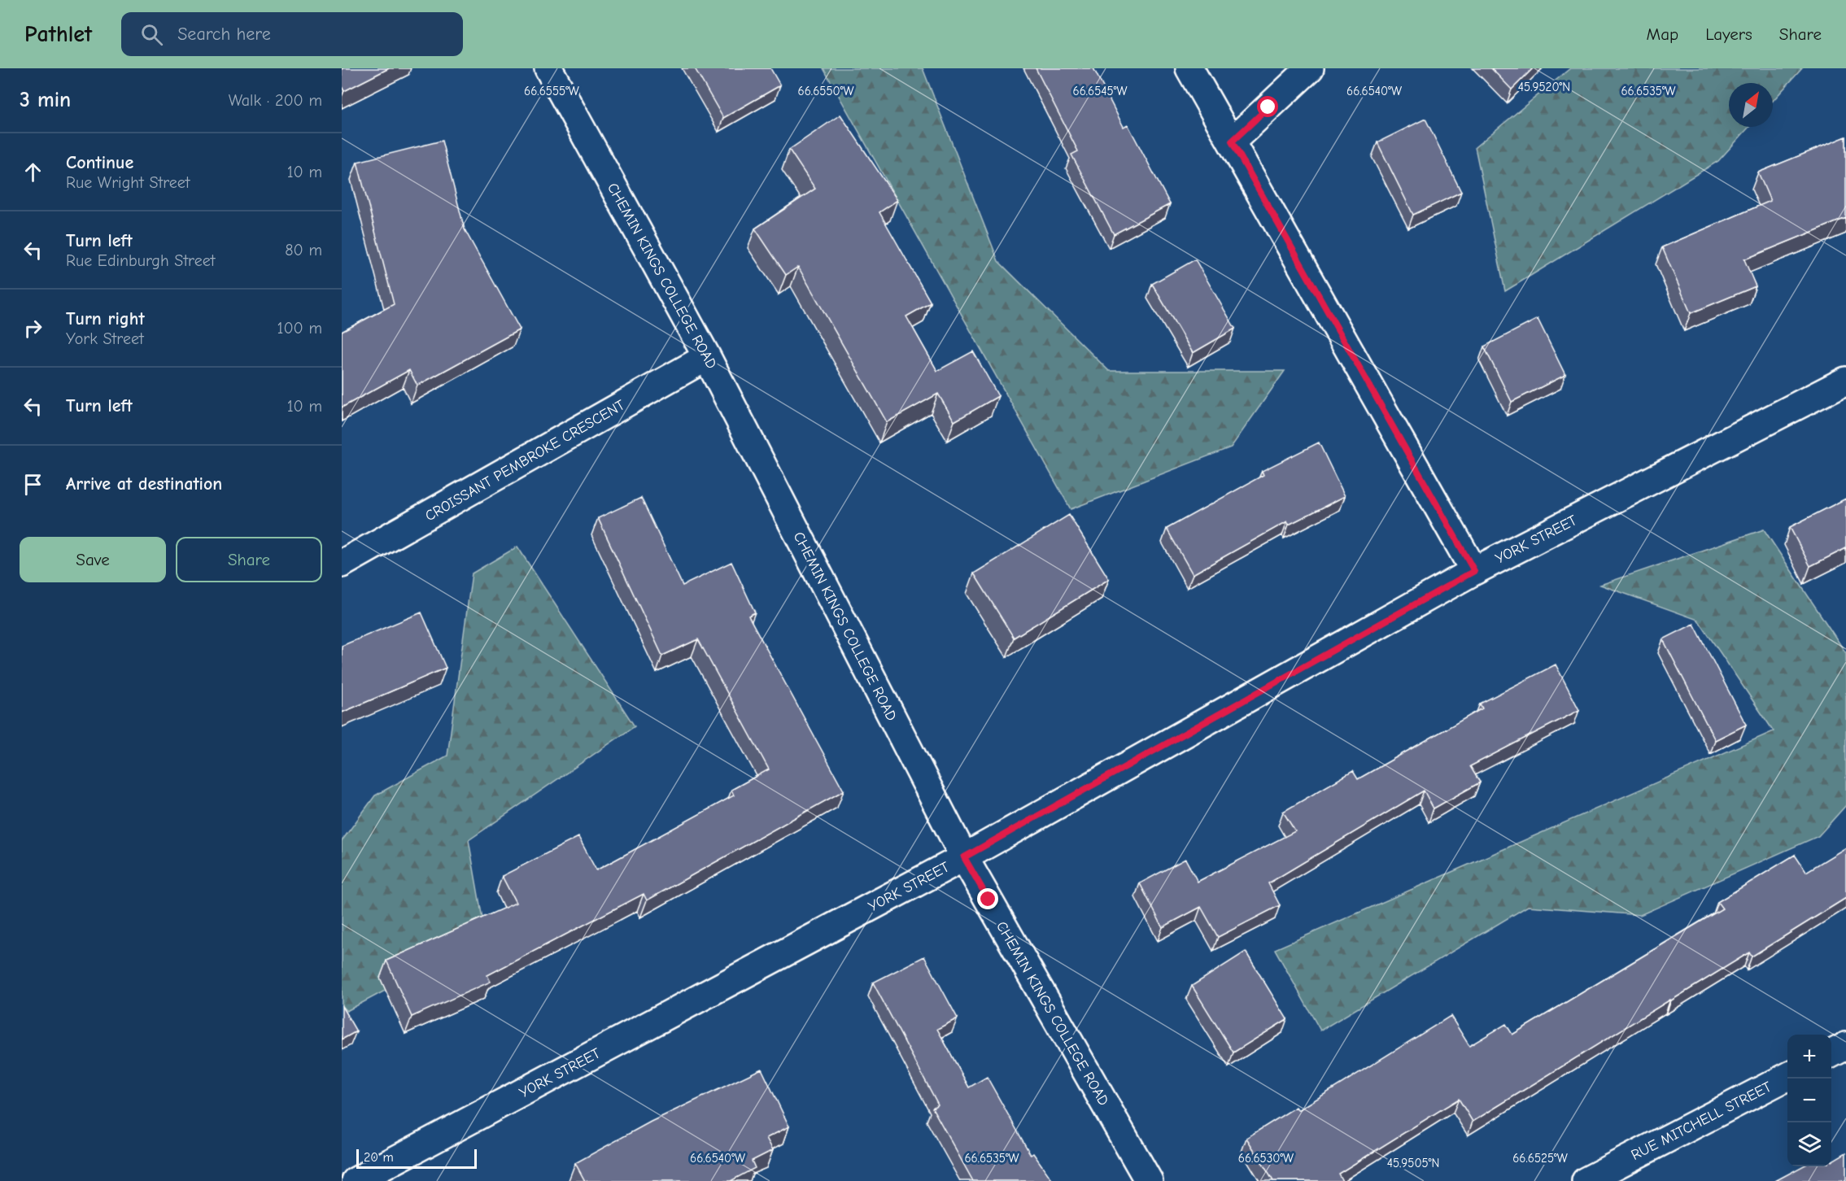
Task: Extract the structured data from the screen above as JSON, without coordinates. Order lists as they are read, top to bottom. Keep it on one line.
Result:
{"streets":{"street":["CHEMIN KINGS COLLEGE ROAD","CROISSANT PEMBROKE CRESCENT","YORK STREET","RUE MITCHELL STREET"]},"crossings":[["CHEMIN KINGS COLLEGE ROAD","CROISSANT PEMBROKE CRESCENT"],["CHEMIN KINGS COLLEGE ROAD","YORK STREET"]],"scale_bar":"20 m","north":"top right","page":{"header":"Pathlet","search":"Search here","nav":["Map","Layers","Share"],"heading":["3 min","Walk · 200 m"],"list":[["Continue","Rue Wright Street","10 m"],["Turn left","Rue Edinburgh Street","80 m"],["Turn right","York Street","100 m"],["Turn left","10 m"],"Arrive at destination"],"buttons":["Save","Share"],"map_buttons":["+","−"],"scale":"20 m"},"coordinates":["45.9520°N","66.6555°W","66.6545°W","66.6540°W","66.6550°W","66.6535°W","66.6530°W","66.6525°W","45.9505°N"]}
